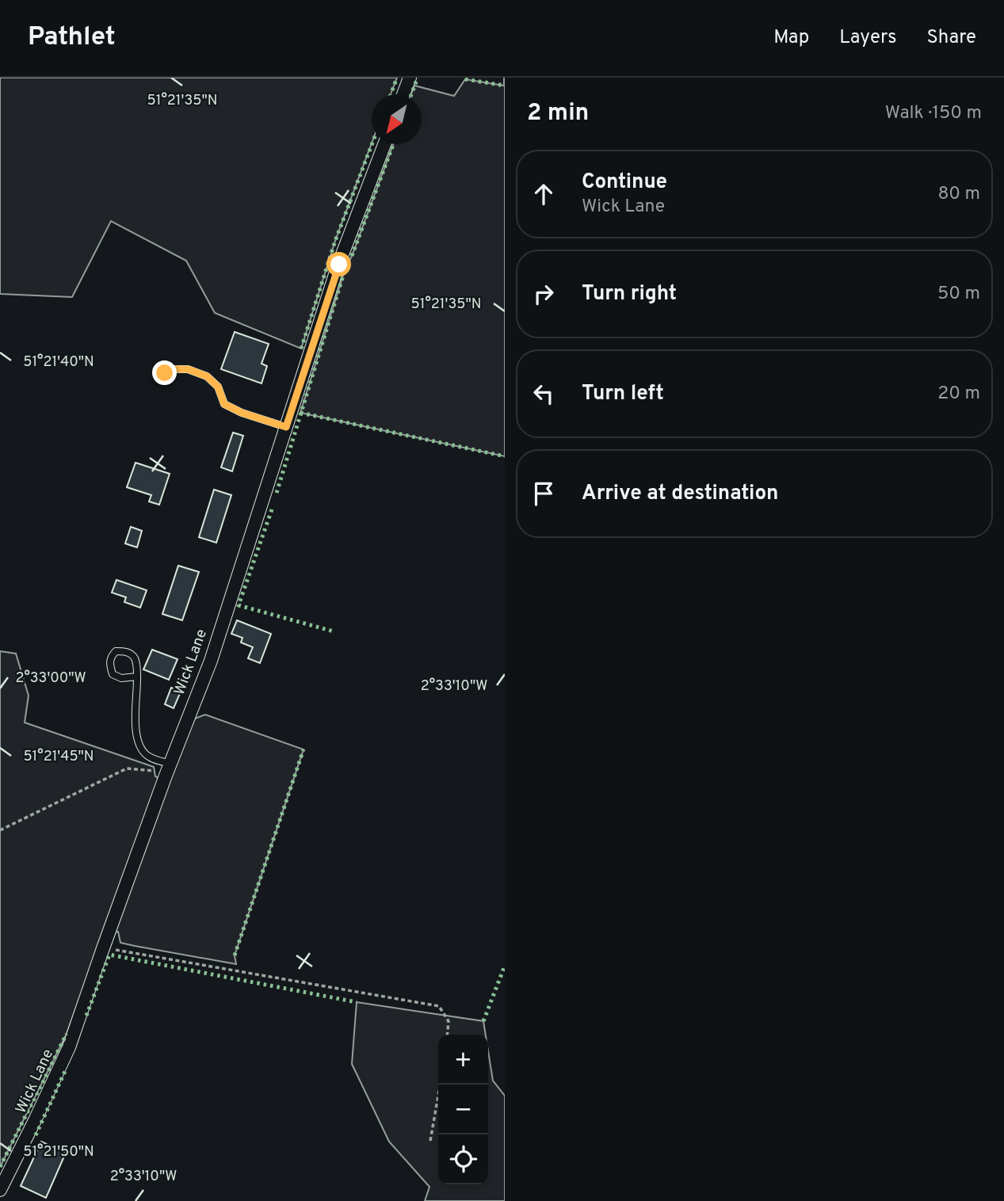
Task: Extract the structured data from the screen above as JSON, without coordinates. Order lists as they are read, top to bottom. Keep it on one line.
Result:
{"streets":{"street":["Wick Lane"]},"north":"bottom left","page":{"header":"Pathlet","nav":["Map","Layers","Share"],"heading":["2 min","Walk · 150 m"],"list":[["Continue","Wick Lane","80 m"],["Turn right","50 m"],["Turn left","20 m"],"Arrive at destination"],"map_buttons":["+","−"]},"coordinates":["51°21'35\"N","51°21'40\"N","2°33'00\"W","2°33'10\"W","51°21'45\"N","51°21'50\"N"]}
